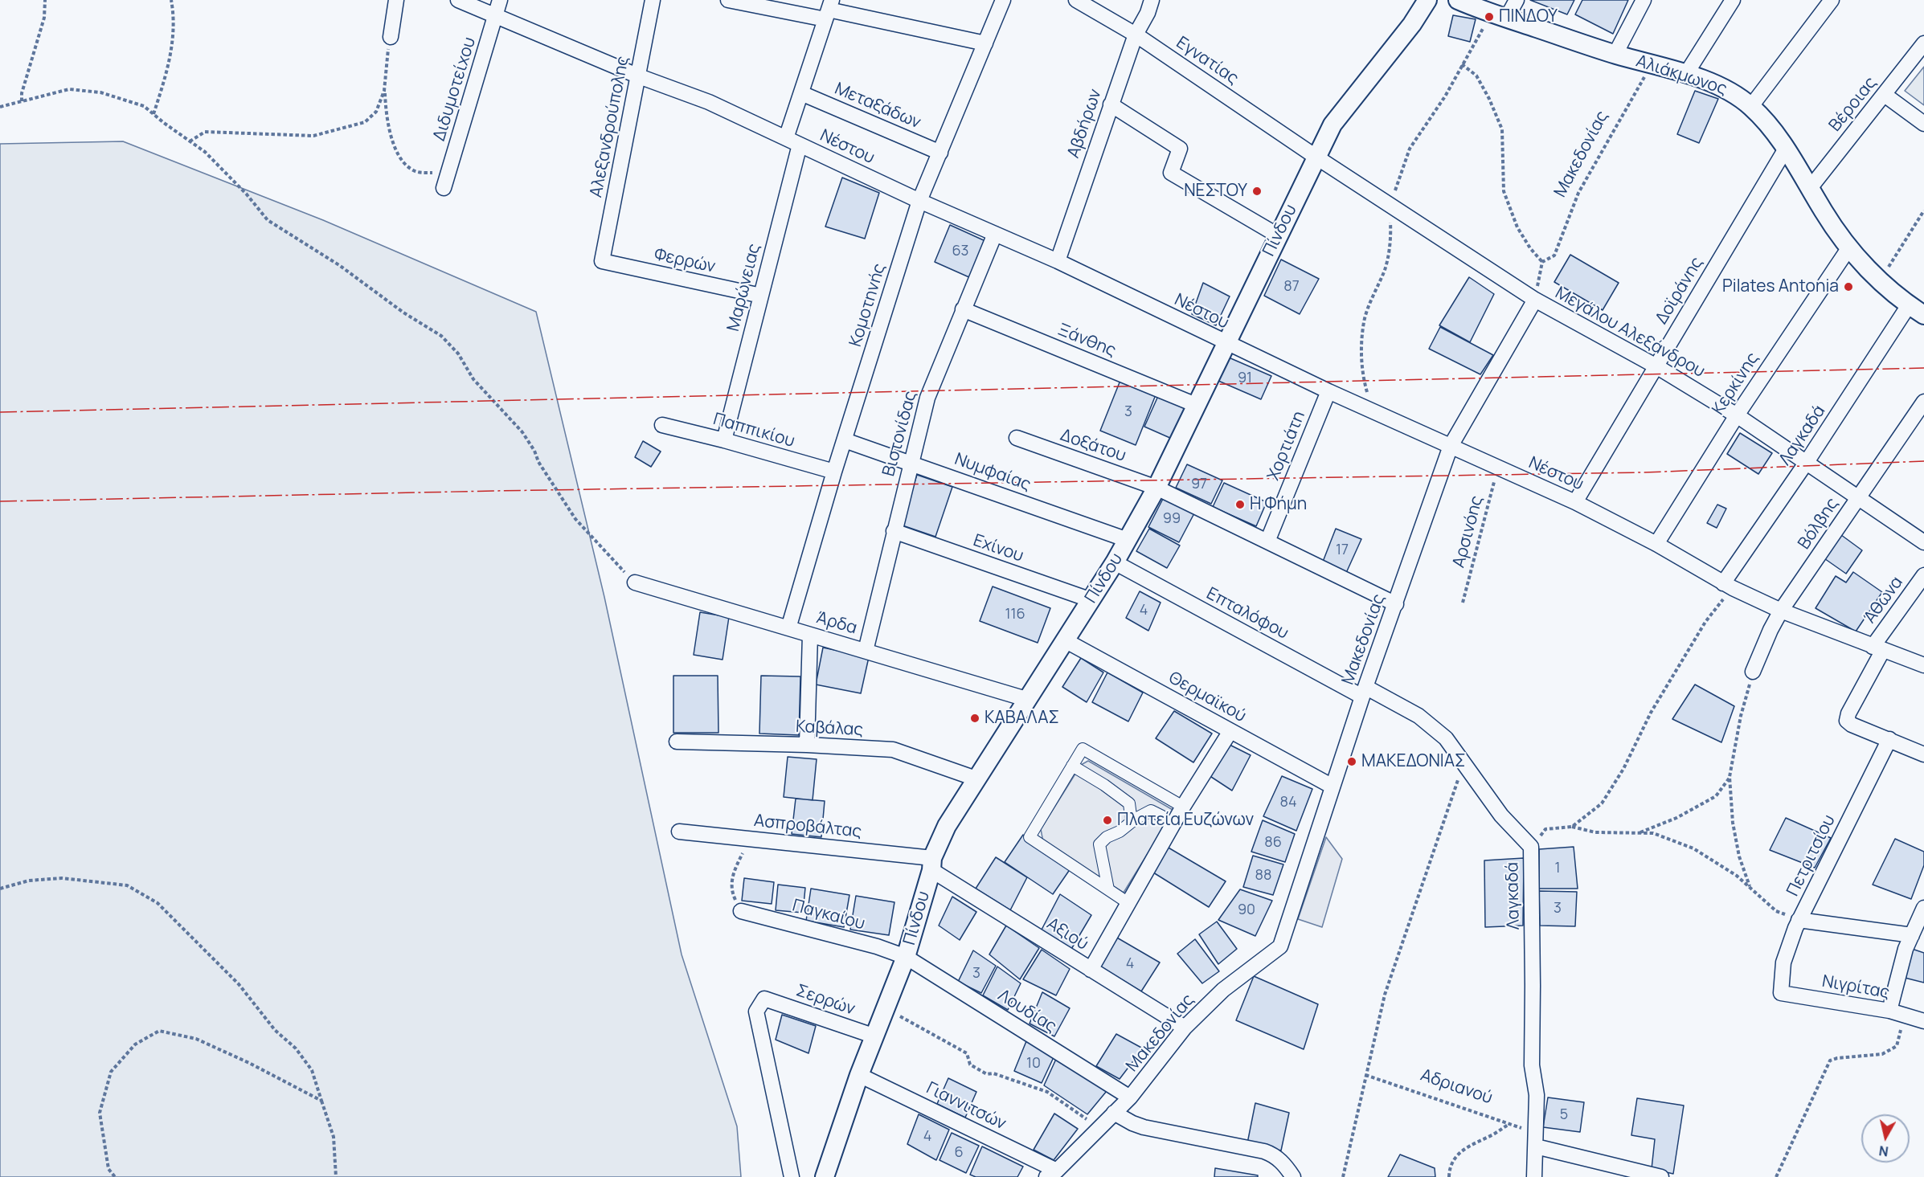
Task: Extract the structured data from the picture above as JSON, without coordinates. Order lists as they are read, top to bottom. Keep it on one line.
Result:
{"streets":{"street":["Εγνατίας","Αλιάκμωνος","Διδυμοτείχου","Βέροιας","Μεταξάδων","Αβδήρων","Αλεξανδρούπολης","Νέστου","Μακεδονίας","Πίνδου","Φερρών","Μαρώνειας","Δοϊράνης","Κομοτηνής","Μεγάλου Αλεξάνδρου","Ξάνθης","Κερκίνης","Παππικίου","Βιστονίδας","Λαγκαδά","Δοξάτου","Χορτιάτη","Νυμφαίας","Βόλβης","Εχίνου","Άθωνα","Επταλόφου","Άρδα","Θερμαϊκού","Καβάλας","Ασπροβάλτας","Πετριτσίου","Παγκαίου","Αξιού","Νιγρίτας","Σερρών","Λουδίας","Γιαννιτσών"],"path":["Αρσινόης","Αδριανού"]},"crossings":[["Εγνατίας","Αβδήρων"],["Εγνατίας","Πίνδου"],["Εγνατίας","Μεγάλου Αλεξάνδρου"],["Αλιάκμωνος","Βέροιας"],["Αλιάκμωνος","Μακεδονίας"],["Αλιάκμωνος","Δοϊράνης"],["Αλιάκμωνος","Κερκίνης"],["Αλιάκμωνος","Λαγκαδά"],["Διδυμοτείχου","Νέστου"],["Μεταξάδων","Κομοτηνής"],["Αβδήρων","Νέστου"],["Αλεξανδρούπολης","Νέστου"],["Αλεξανδρούπολης","Φερρών"],["Νέστου","Μακεδονίας"],["Νέστου","Πίνδου"],["Νέστου","Μαρώνειας"],["Νέστου","Δοϊράνης"],["Νέστου","Κομοτηνής"],["Νέστου","Κερκίνης"],["Νέστου","Βιστονίδας"],["Νέστου","Λαγκαδά"],["Νέστου","Χορτιάτη"],["Νέστου","Βόλβης"],["Νέστου","Αρσινόης"],["Νέστου","Άθωνα"],["Μακεδονίας","Μεγάλου Αλεξάνδρου"],["Μακεδονίας","Λαγκαδά"],["Μακεδονίας","Δοξάτου"],["Μακεδονίας","Επταλόφου"],["Μακεδονίας","Θερμαϊκού"],["Μακεδονίας","Αξιού"],["Μακεδονίας","Λουδίας"],["Μακεδονίας","Γιαννιτσών"],["Πίνδου","Μεγάλου Αλεξάνδρου"],["Πίνδου","Ξάνθης"],["Πίνδου","Δοξάτου"],["Πίνδου","Νυμφαίας"],["Πίνδου","Εχίνου"],["Πίνδου","Επταλόφου"],["Πίνδου","Άρδα"],["Πίνδου","Θερμαϊκού"],["Πίνδου","Καβάλας"],["Πίνδου","Ασπροβάλτας"],["Πίνδου","Παγκαίου"],["Πίνδου","Αξιού"],["Πίνδου","Σερρών"],["Πίνδου","Λουδίας"],["Πίνδου","Γιαννιτσών"],["Φερρών","Μαρώνειας"],["Μαρώνειας","Παππικίου"],["Δοϊράνης","Μεγάλου Αλεξάνδρου"],["Κομοτηνής","Παππικίου"],["Κομοτηνής","Νυμφαίας"],["Κομοτηνής","Άρδα"],["Μεγάλου Αλεξάνδρου","Κερκίνης"],["Μεγάλου Αλεξάνδρου","Λαγκαδά"],["Μεγάλου Αλεξάνδρου","Βόλβης"],["Ξάνθης","Βιστονίδας"],["Βιστονίδας","Νυμφαίας"],["Βιστονίδας","Εχίνου"],["Βιστονίδας","Άρδα"],["Λαγκαδά","Επταλόφου"],["Λαγκαδά","Αδριανού"],["Δοξάτου","Χορτιάτη"],["Άθωνα","Πετριτσίου"],["Ασπροβάλτας","Αξιού"],["Πετριτσίου","Νιγρίτας"],["Παγκαίου","Λουδίας"]],"places":["ΠΙΝΔΟΥ","ΝΕΣΤΟΥ","Pilates Antonia","Η Φήμη","ΚΑΒΑΛΑΣ","ΜΑΚΕΔΟΝΙΑΣ","Πλατεία Ευζώνων"],"house_numbers":["63","87","91","3","97","99","17","4","116","84","86","1","88","3","90","4","3","10","5","4","6"],"north":"bottom"}
